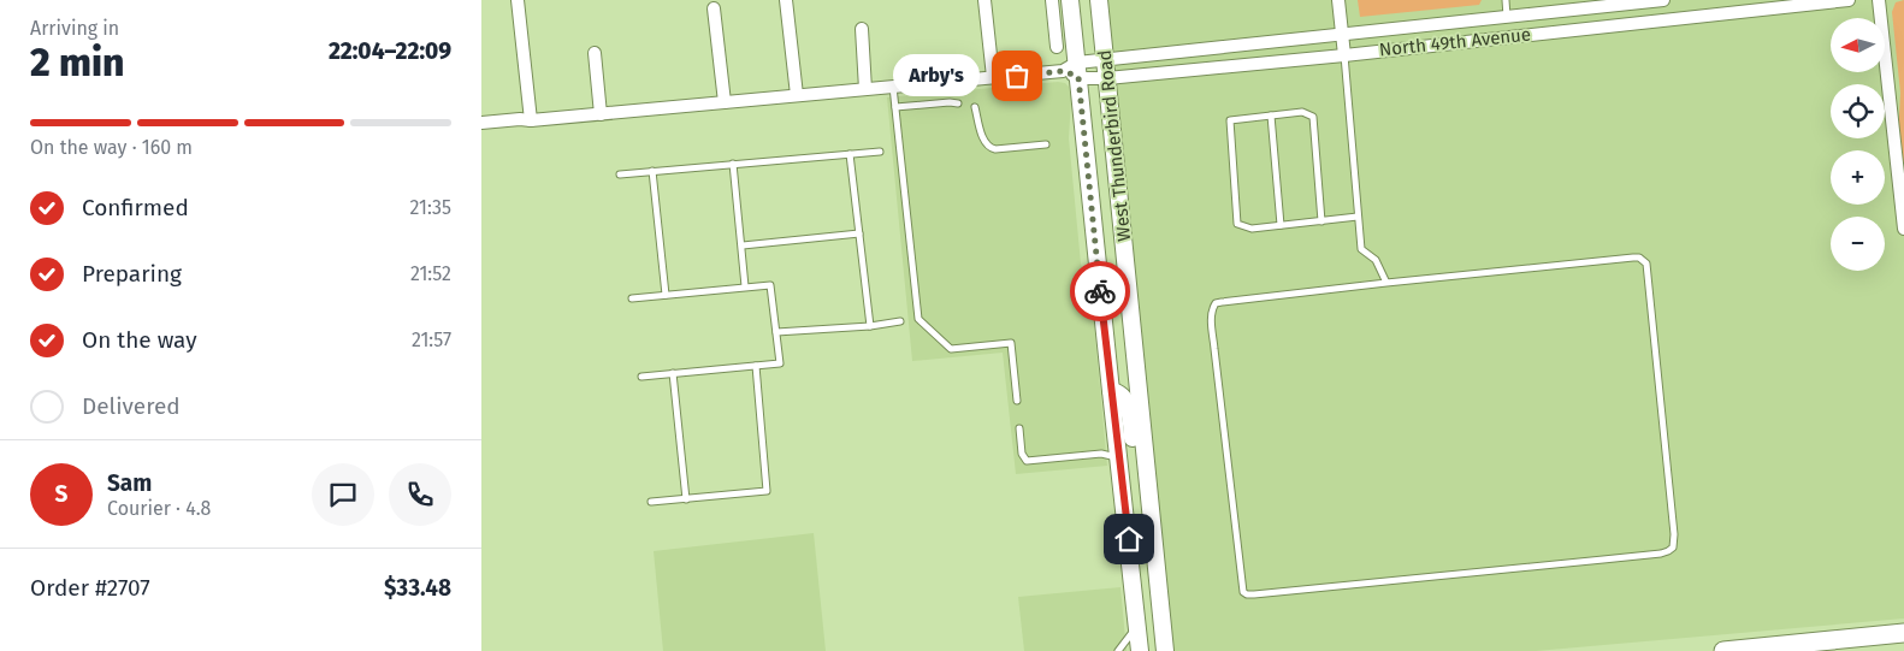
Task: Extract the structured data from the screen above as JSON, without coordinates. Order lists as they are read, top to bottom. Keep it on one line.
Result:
{"streets":{"main road":["West Thunderbird Road"],"street":["North 49th Avenue"]},"crossings":[["North 49th Avenue","West Thunderbird Road"]],"places":["Arby's"],"north":"left","page":{"heading":["2 min","Arriving in","22:04–22:09"],"panel":["Sam","Courier · 4.8","Order #2707","$33.48"],"map_buttons":["+","−"],"bubble":"Arby's","bar":"On the way · 160 m","list":[["Confirmed","21:35"],["Preparing","21:52"],["On the way","21:57"],"Delivered"],"round":"S"}}
